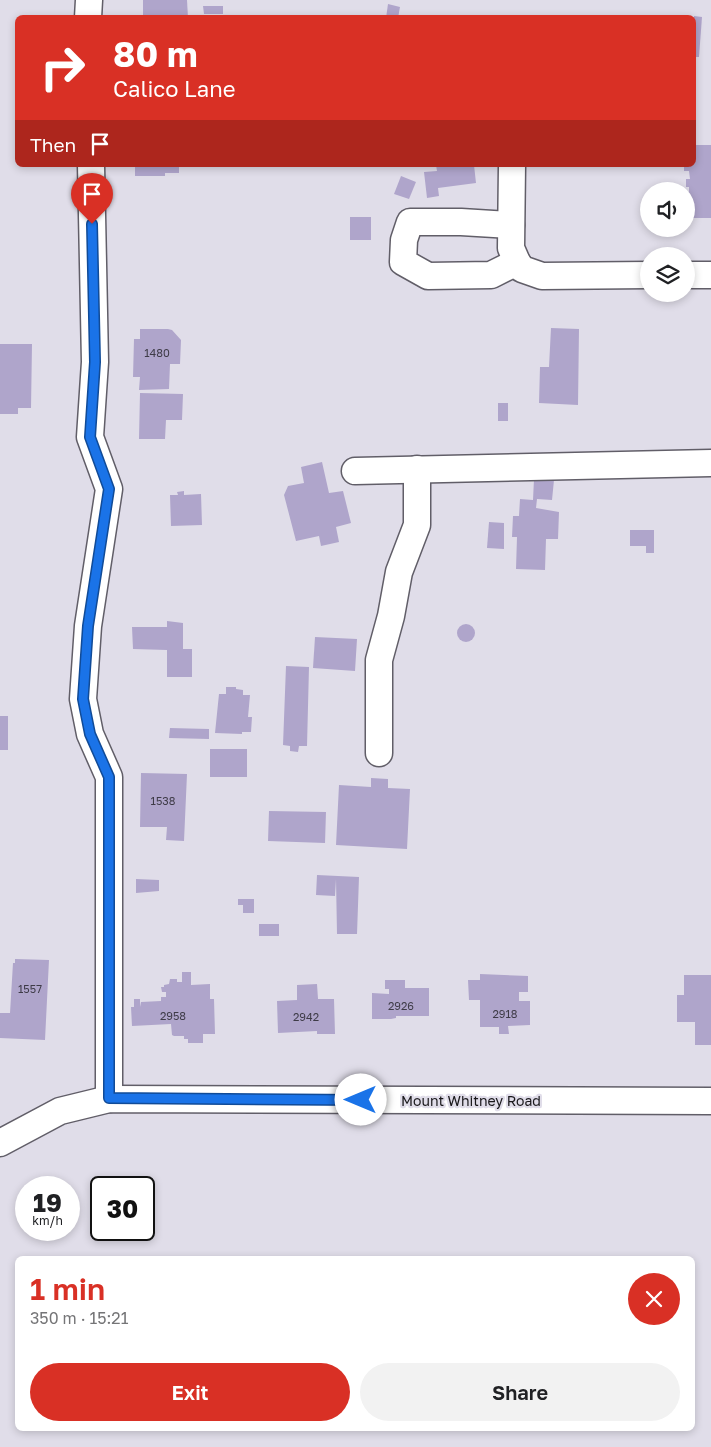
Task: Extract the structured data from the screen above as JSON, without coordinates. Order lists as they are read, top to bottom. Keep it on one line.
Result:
{"streets":{"street":["Mount Whitney Road"]},"house_numbers":["1480","1538","1557","2926","2918","2958","2942"],"page":{"turn":["80 m","Calico Lane"],"then":"Then","speed":"19 km/h","limit":"30","heading":["1 min","350 m · 15:21"],"buttons":["Exit","Share"]}}
